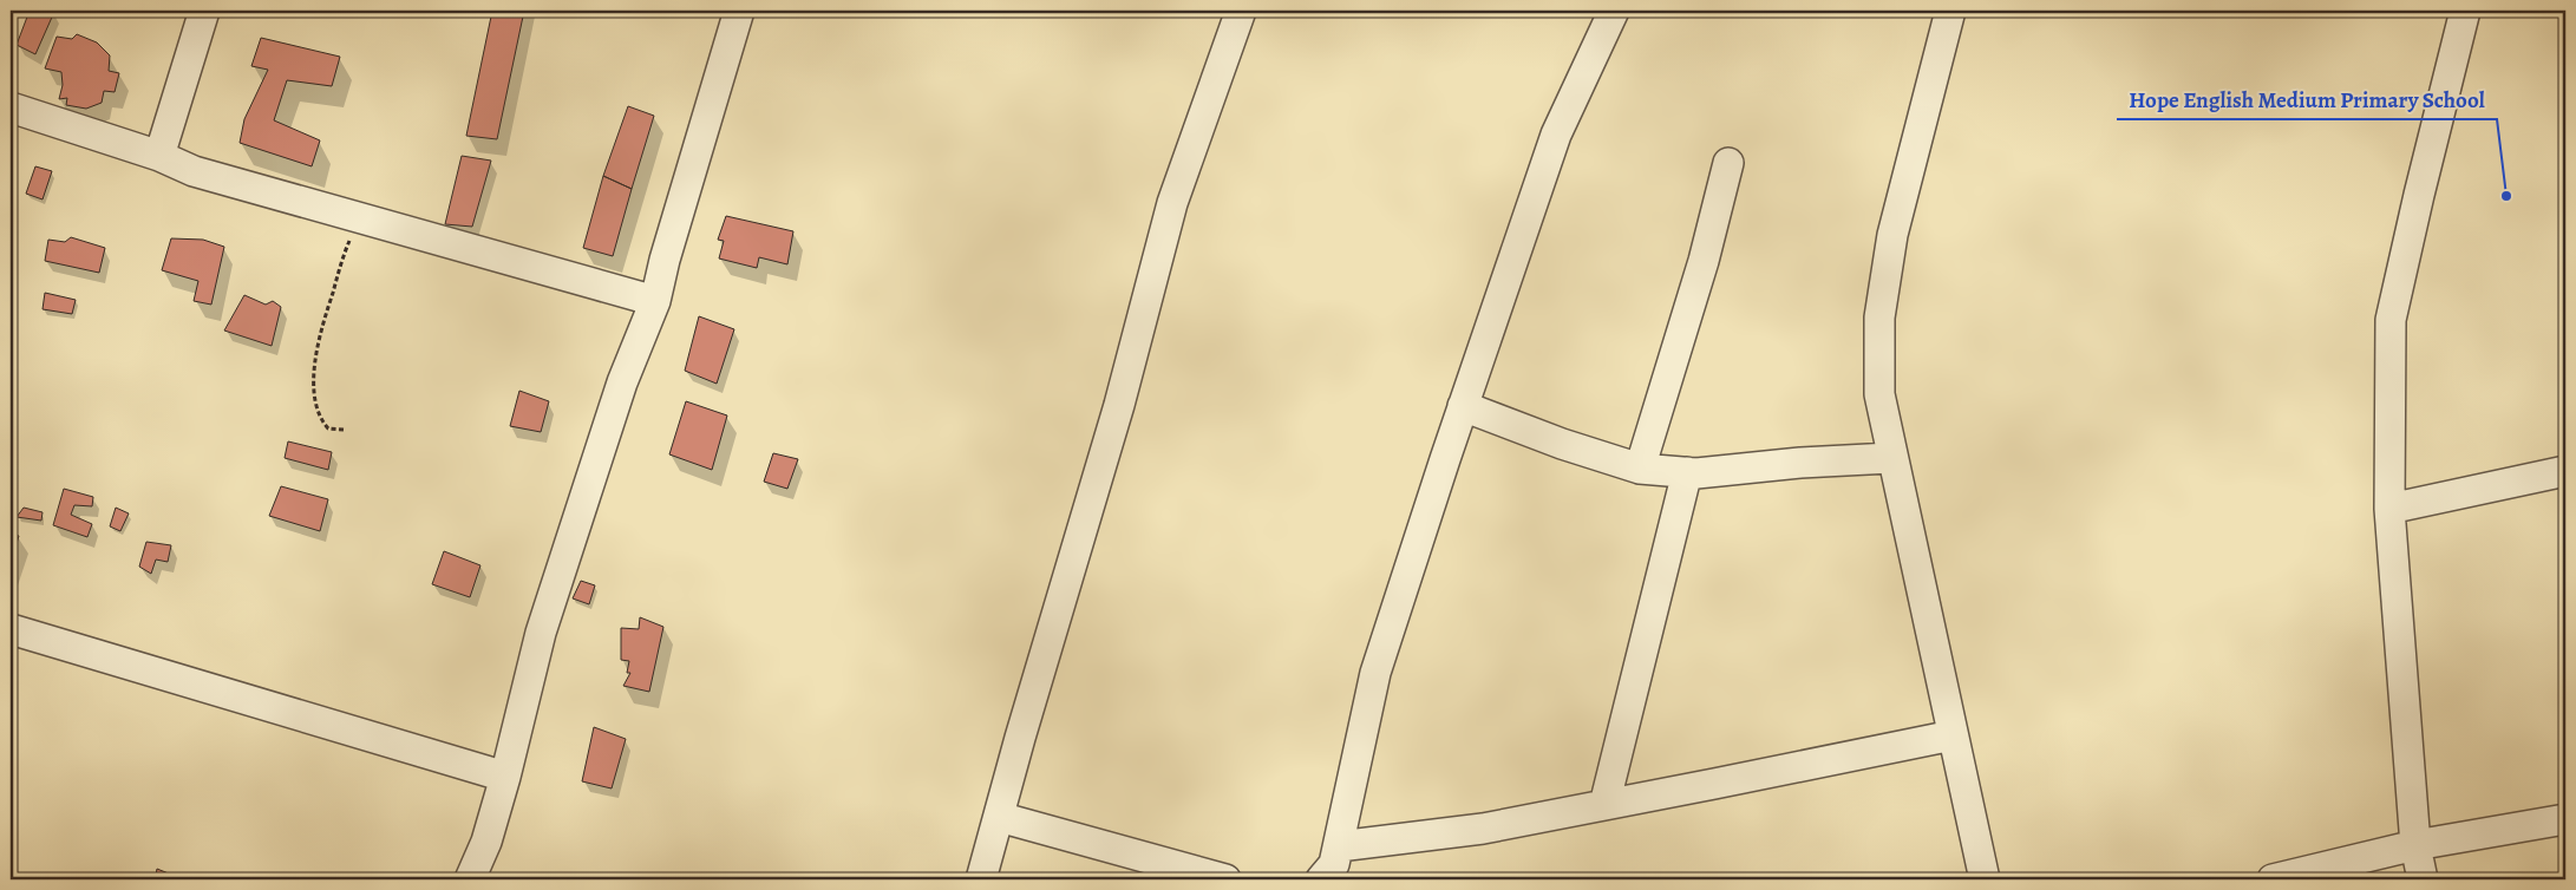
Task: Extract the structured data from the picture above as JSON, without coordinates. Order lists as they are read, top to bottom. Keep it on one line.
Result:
{"places":["Hope English Medium Primary School"]}
